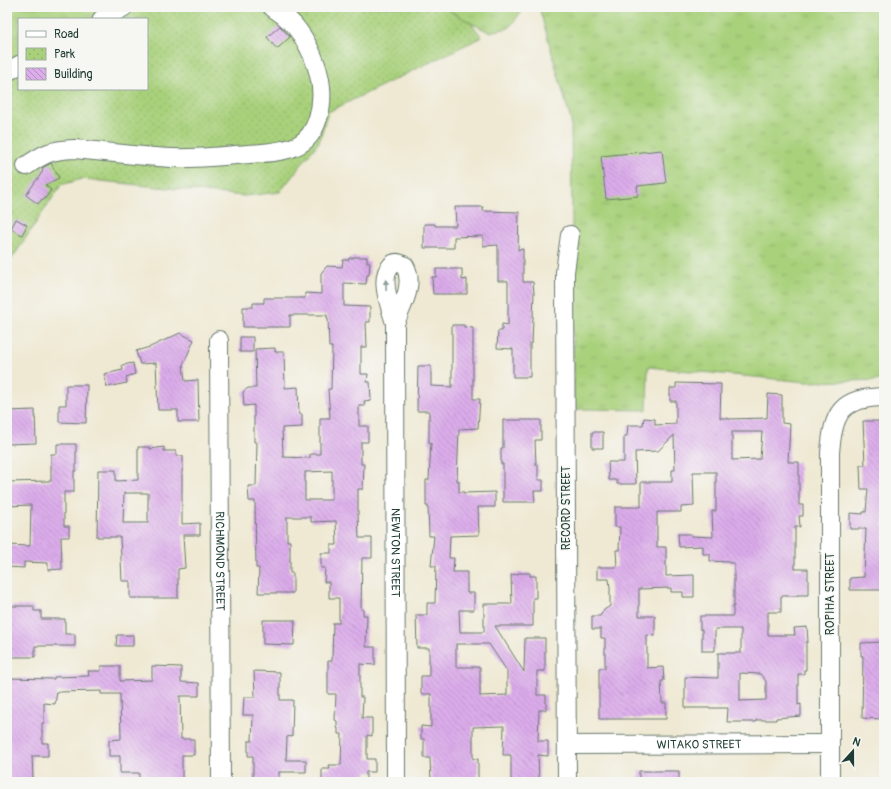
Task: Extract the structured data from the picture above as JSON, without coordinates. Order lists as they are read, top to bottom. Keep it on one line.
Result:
{"streets":{"street":["RECORD STREET","NEWTON STREET","RICHMOND STREET","ROPIHA STREET","WITAKO STREET"]},"crossings":[["RECORD STREET","WITAKO STREET"],["ROPIHA STREET","WITAKO STREET"]],"legend":["Road","Park","Building"],"north":"top"}
